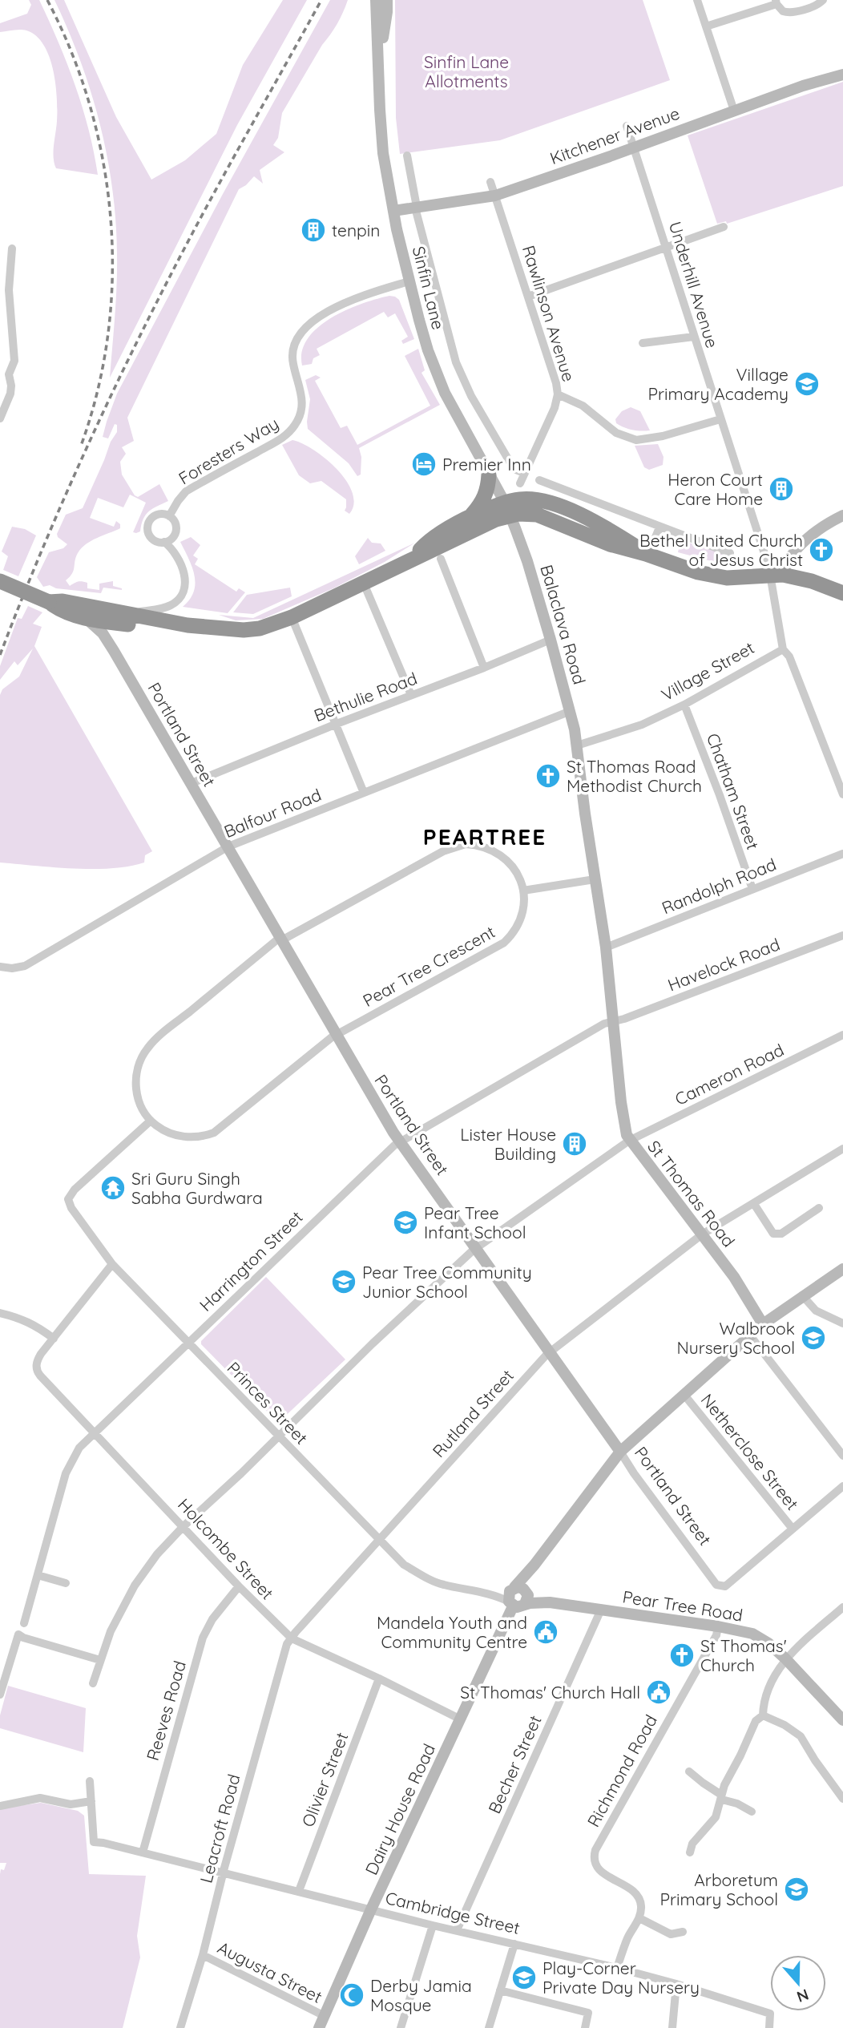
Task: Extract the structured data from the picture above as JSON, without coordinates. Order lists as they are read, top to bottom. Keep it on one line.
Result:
{"streets":{"street":["Kitchener Avenue","Underhill Avenue","Sinfin Lane","Rawlinson Avenue","Foresters Way","Balaclava Road","Village Street","Bethulie Road","Portland Street","Chatham Street","Balfour Road","Randolph Road","Havelock Road","Pear Tree Crescent","Cameron Road","St Thomas Road","Harrington Street","Princes Street","Rutland Street","Netherclose Street","Holcombe Street","Pear Tree Road","Reeves Road","Becher Street","Richmond Road","Olivier Street","Dairy House Road","Leacroft Road","Cambridge Street","Augusta Street"]},"crossings":[["Kitchener Avenue","Underhill Avenue"],["Kitchener Avenue","Sinfin Lane"],["Kitchener Avenue","Rawlinson Avenue"],["Sinfin Lane","Rawlinson Avenue"],["Sinfin Lane","Foresters Way"],["Sinfin Lane","Balaclava Road"],["Balaclava Road","Village Street"],["Balaclava Road","Bethulie Road"],["Balaclava Road","Balfour Road"],["Balaclava Road","St Thomas Road"],["Village Street","Chatham Street"],["Village Street","St Thomas Road"],["Bethulie Road","Portland Street"],["Portland Street","Balfour Road"],["Portland Street","Pear Tree Crescent"],["Portland Street","Cameron Road"],["Portland Street","Harrington Street"],["Portland Street","Rutland Street"],["Portland Street","Netherclose Street"],["Chatham Street","Randolph Road"],["Randolph Road","St Thomas Road"],["Havelock Road","St Thomas Road"],["Havelock Road","Harrington Street"],["Pear Tree Crescent","Princes Street"],["Cameron Road","St Thomas Road"],["Cameron Road","Princes Street"],["Cameron Road","Holcombe Street"],["St Thomas Road","Harrington Street"],["St Thomas Road","Rutland Street"],["Harrington Street","Princes Street"],["Harrington Street","Holcombe Street"],["Princes Street","Rutland Street"],["Princes Street","Holcombe Street"],["Princes Street","Pear Tree Road"],["Princes Street","Dairy House Road"],["Rutland Street","Holcombe Street"],["Rutland Street","Leacroft Road"],["Holcombe Street","Reeves Road"],["Holcombe Street","Olivier Street"],["Holcombe Street","Dairy House Road"],["Holcombe Street","Leacroft Road"],["Pear Tree Road","Becher Street"],["Pear Tree Road","Richmond Road"],["Pear Tree Road","Dairy House Road"],["Reeves Road","Cambridge Street"],["Becher Street","Cambridge Street"],["Olivier Street","Cambridge Street"],["Dairy House Road","Cambridge Street"],["Dairy House Road","Augusta Street"],["Leacroft Road","Cambridge Street"],["Leacroft Road","Augusta Street"]],"districts":["PEARTREE"],"parks":["Sinfin Lane Allotments"],"places":{"building":["tenpin","Heron Court Care Home","Lister House Building"],"school or university":["Village Primary Academy","Pear Tree Infant School","Pear Tree Community Junior School","Walbrook Nursery School","Arboretum Primary School","Play-Corner Private Day Nursery"],"hotel":["Premier Inn"],"church":["Bethel United Church of Jesus Christ","St Thomas Road Methodist Church","St Thomas' Church"],"temple":["Sri Guru Singh Sabha Gurdwara"],"public building":["Mandela Youth and Community Centre","St Thomas' Church Hall"],"mosque":["Derby Jamia Mosque"]},"north":"bottom"}
